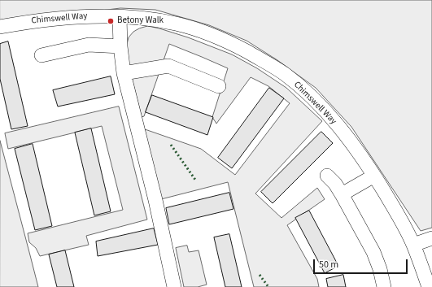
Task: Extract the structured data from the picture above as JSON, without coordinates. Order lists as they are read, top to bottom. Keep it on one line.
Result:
{"streets":{"street":["Chimswell Way"]},"places":["Betony Walk"],"scale_bar":"50 m"}
